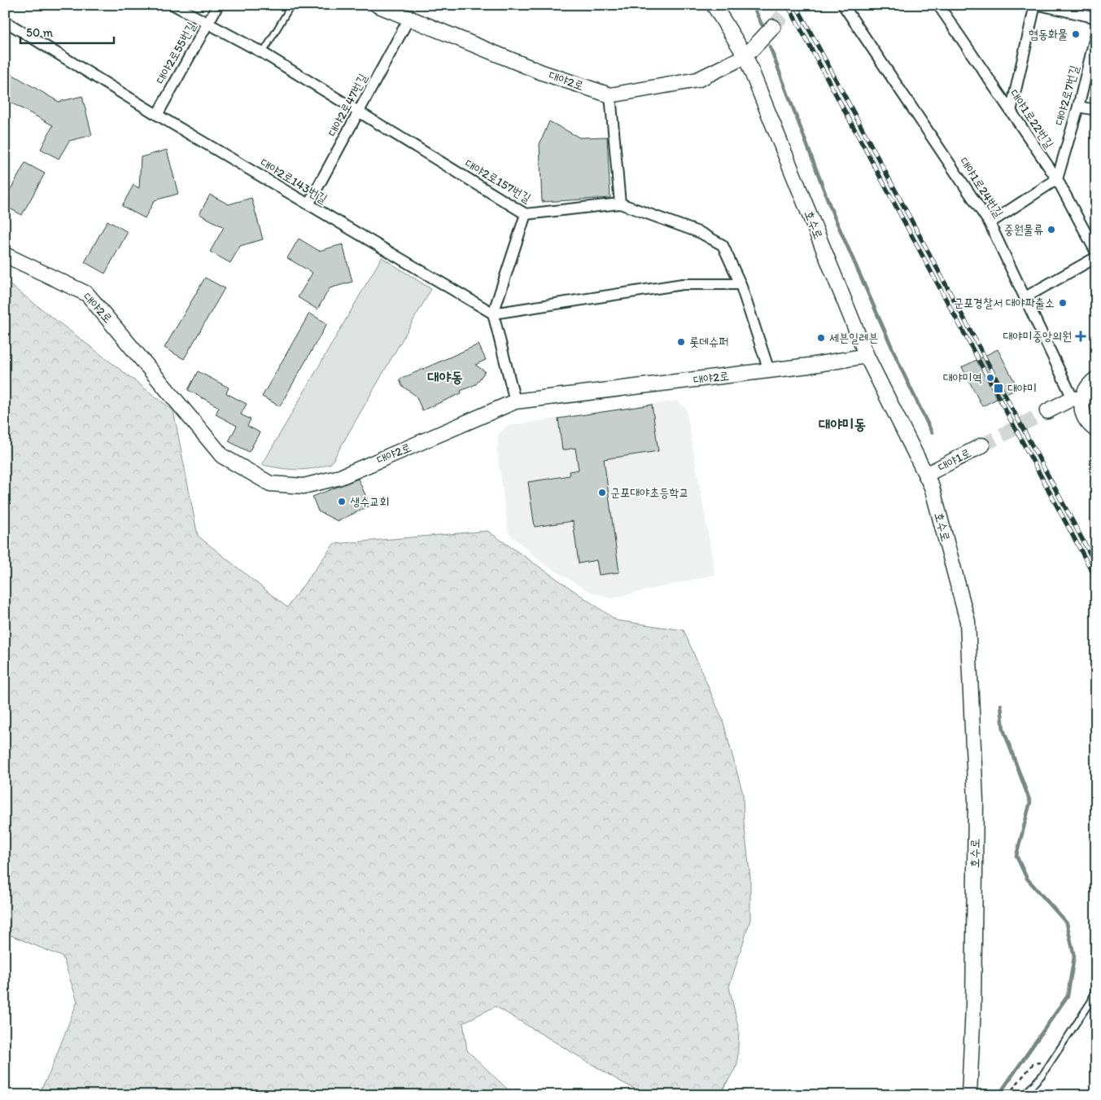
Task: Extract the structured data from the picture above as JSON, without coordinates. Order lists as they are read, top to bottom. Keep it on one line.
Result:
{"streets":{"street":["대야2로55번길","대야2로","대야2로7번길","대야2로47번길","대야1로22번길","대야2로143번길","대야2로157번길","대야1로24번길","호수로","대야1로"]},"crossings":[["대야2로55번길","대야2로143번길"],["대야2로55번길","대야2로157번길"],["대야2로","대야2로47번길"],["대야2로","대야2로157번길"],["대야2로","호수로"],["대야2로7번길","대야1로22번길"],["대야2로47번길","대야2로143번길"],["대야2로47번길","대야2로157번길"],["호수로","대야1로"]],"districts":["대야동","대야미동"],"places":{"other":["협동화물","중원물류","군포경찰서 대야파출소","세븐일레븐","롯데슈퍼","대야미역","군포대야초등학교","생수교회"],"health":["대야미중앙의원"],"transit":["대야미"]},"scale_bar":"50 m"}
